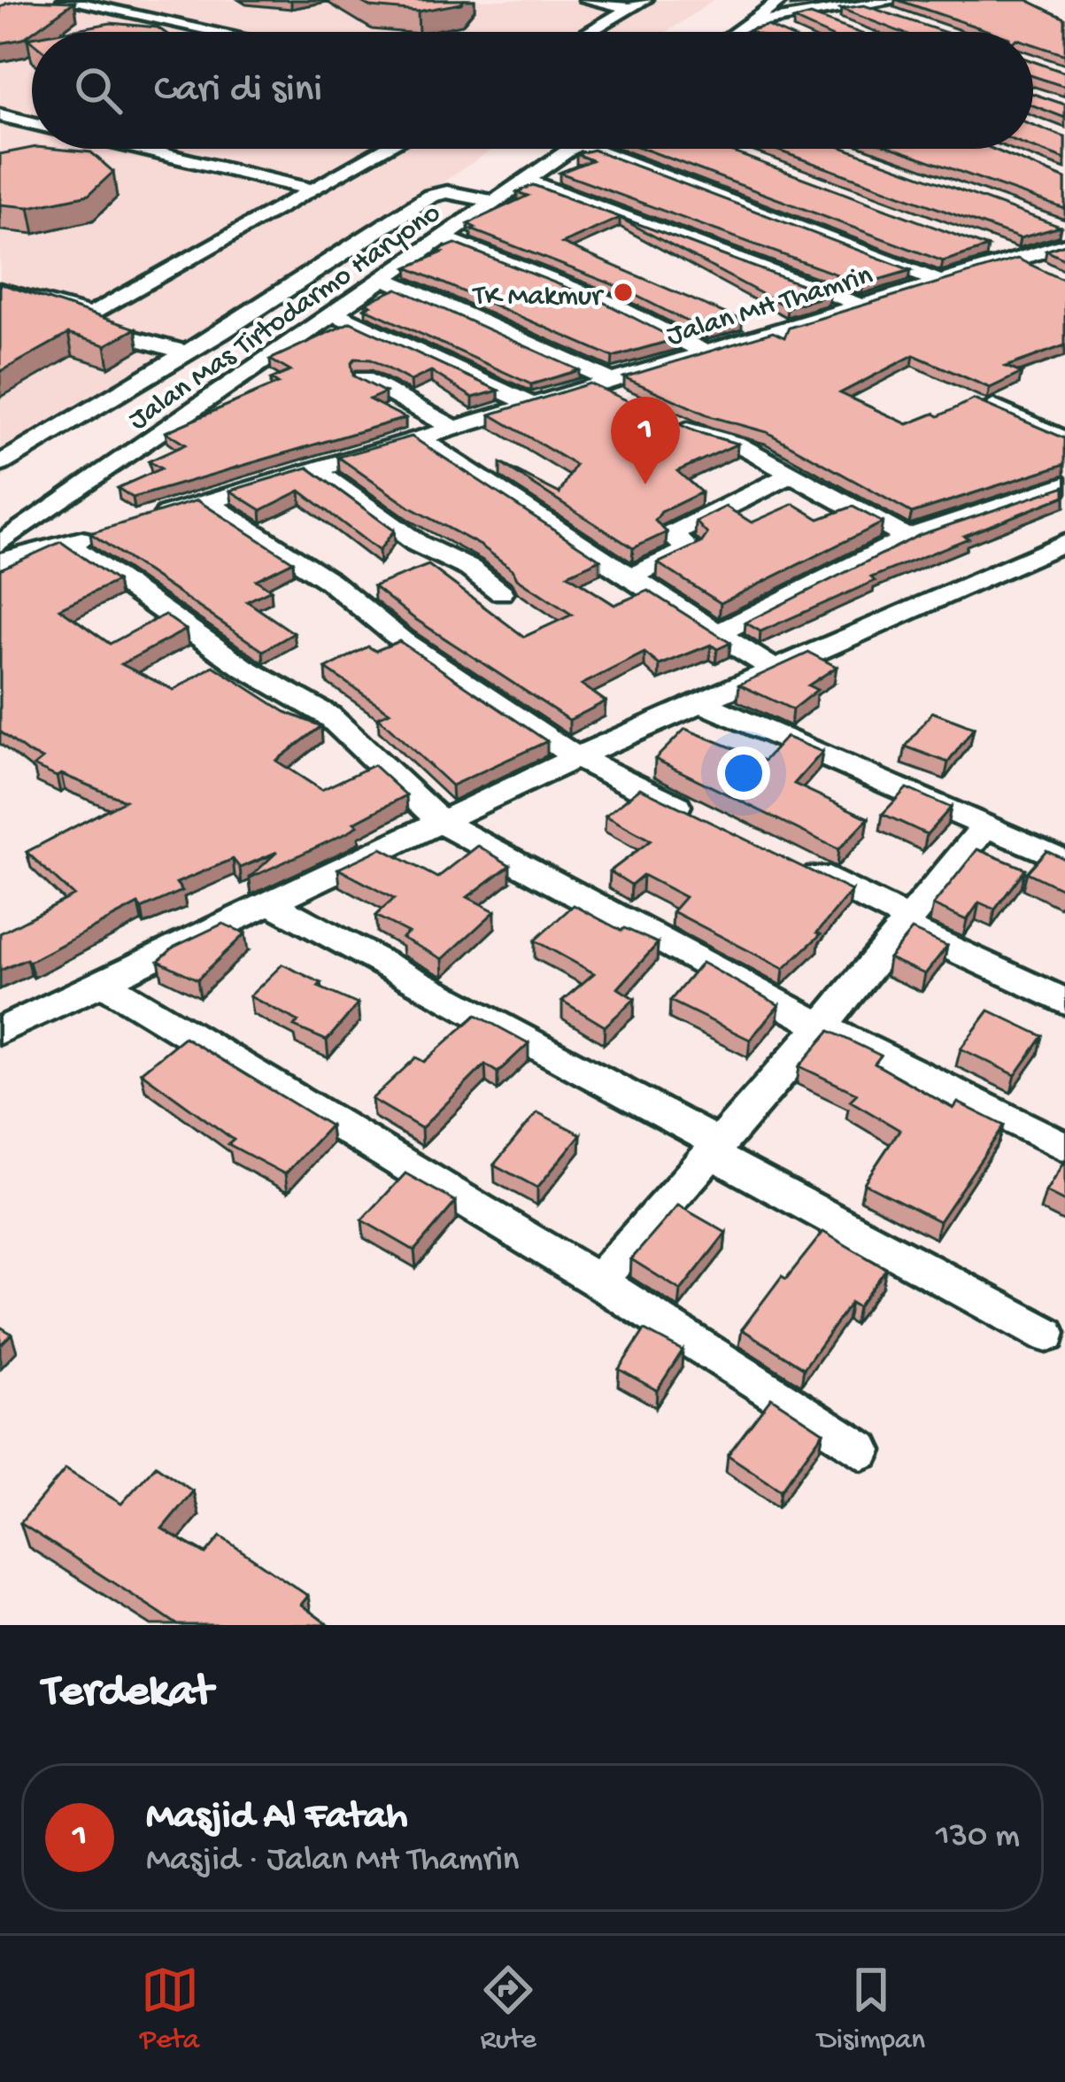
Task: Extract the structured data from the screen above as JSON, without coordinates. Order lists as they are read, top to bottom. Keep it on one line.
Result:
{"streets":{"street":["Jalan MH Thamrin","Jalan Mas Tirtodarmo Haryono"]},"places":["TK Makmur"],"page":{"search":"Cari di sini","pins":"1","heading":"Terdekat","list":[{"mark":"1","name":"Masjid Al Fatah","note":"Masjid · Jalan MH Thamrin","value":"130 m"}],"nav":["Peta","Rute","Disimpan"]}}
